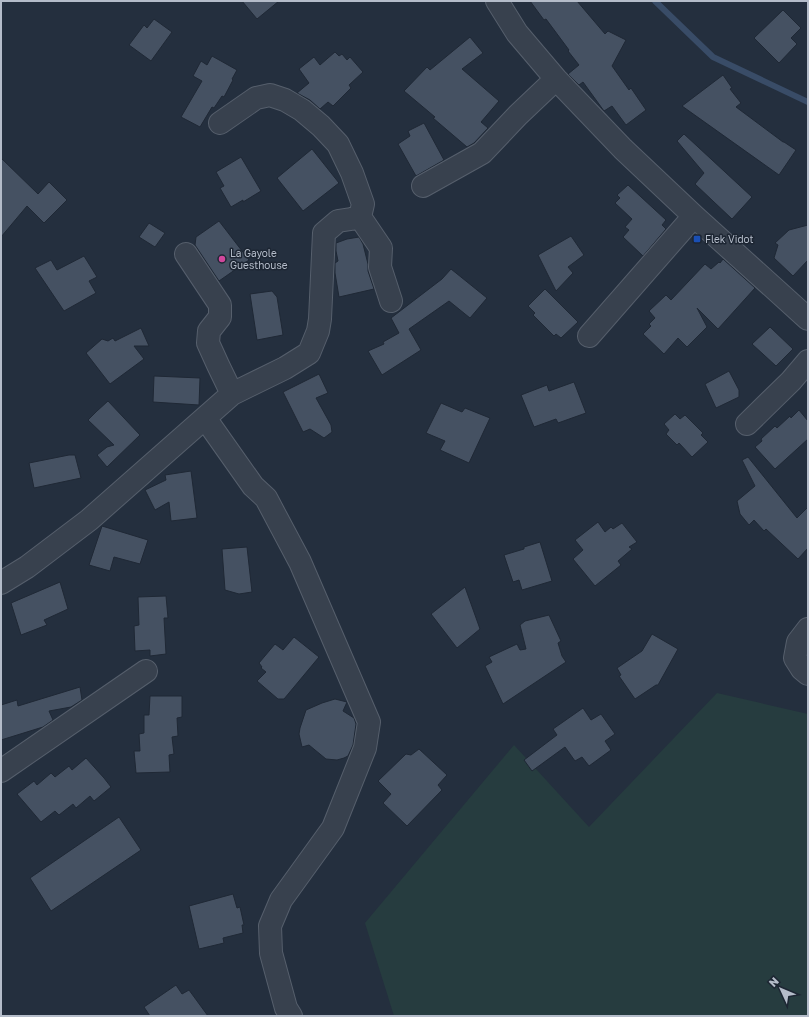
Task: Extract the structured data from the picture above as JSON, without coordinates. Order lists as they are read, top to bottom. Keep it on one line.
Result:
{"places":{"transit":["Flek Vidot"],"other":["La Gayole Guesthouse"]},"north":"top left"}
